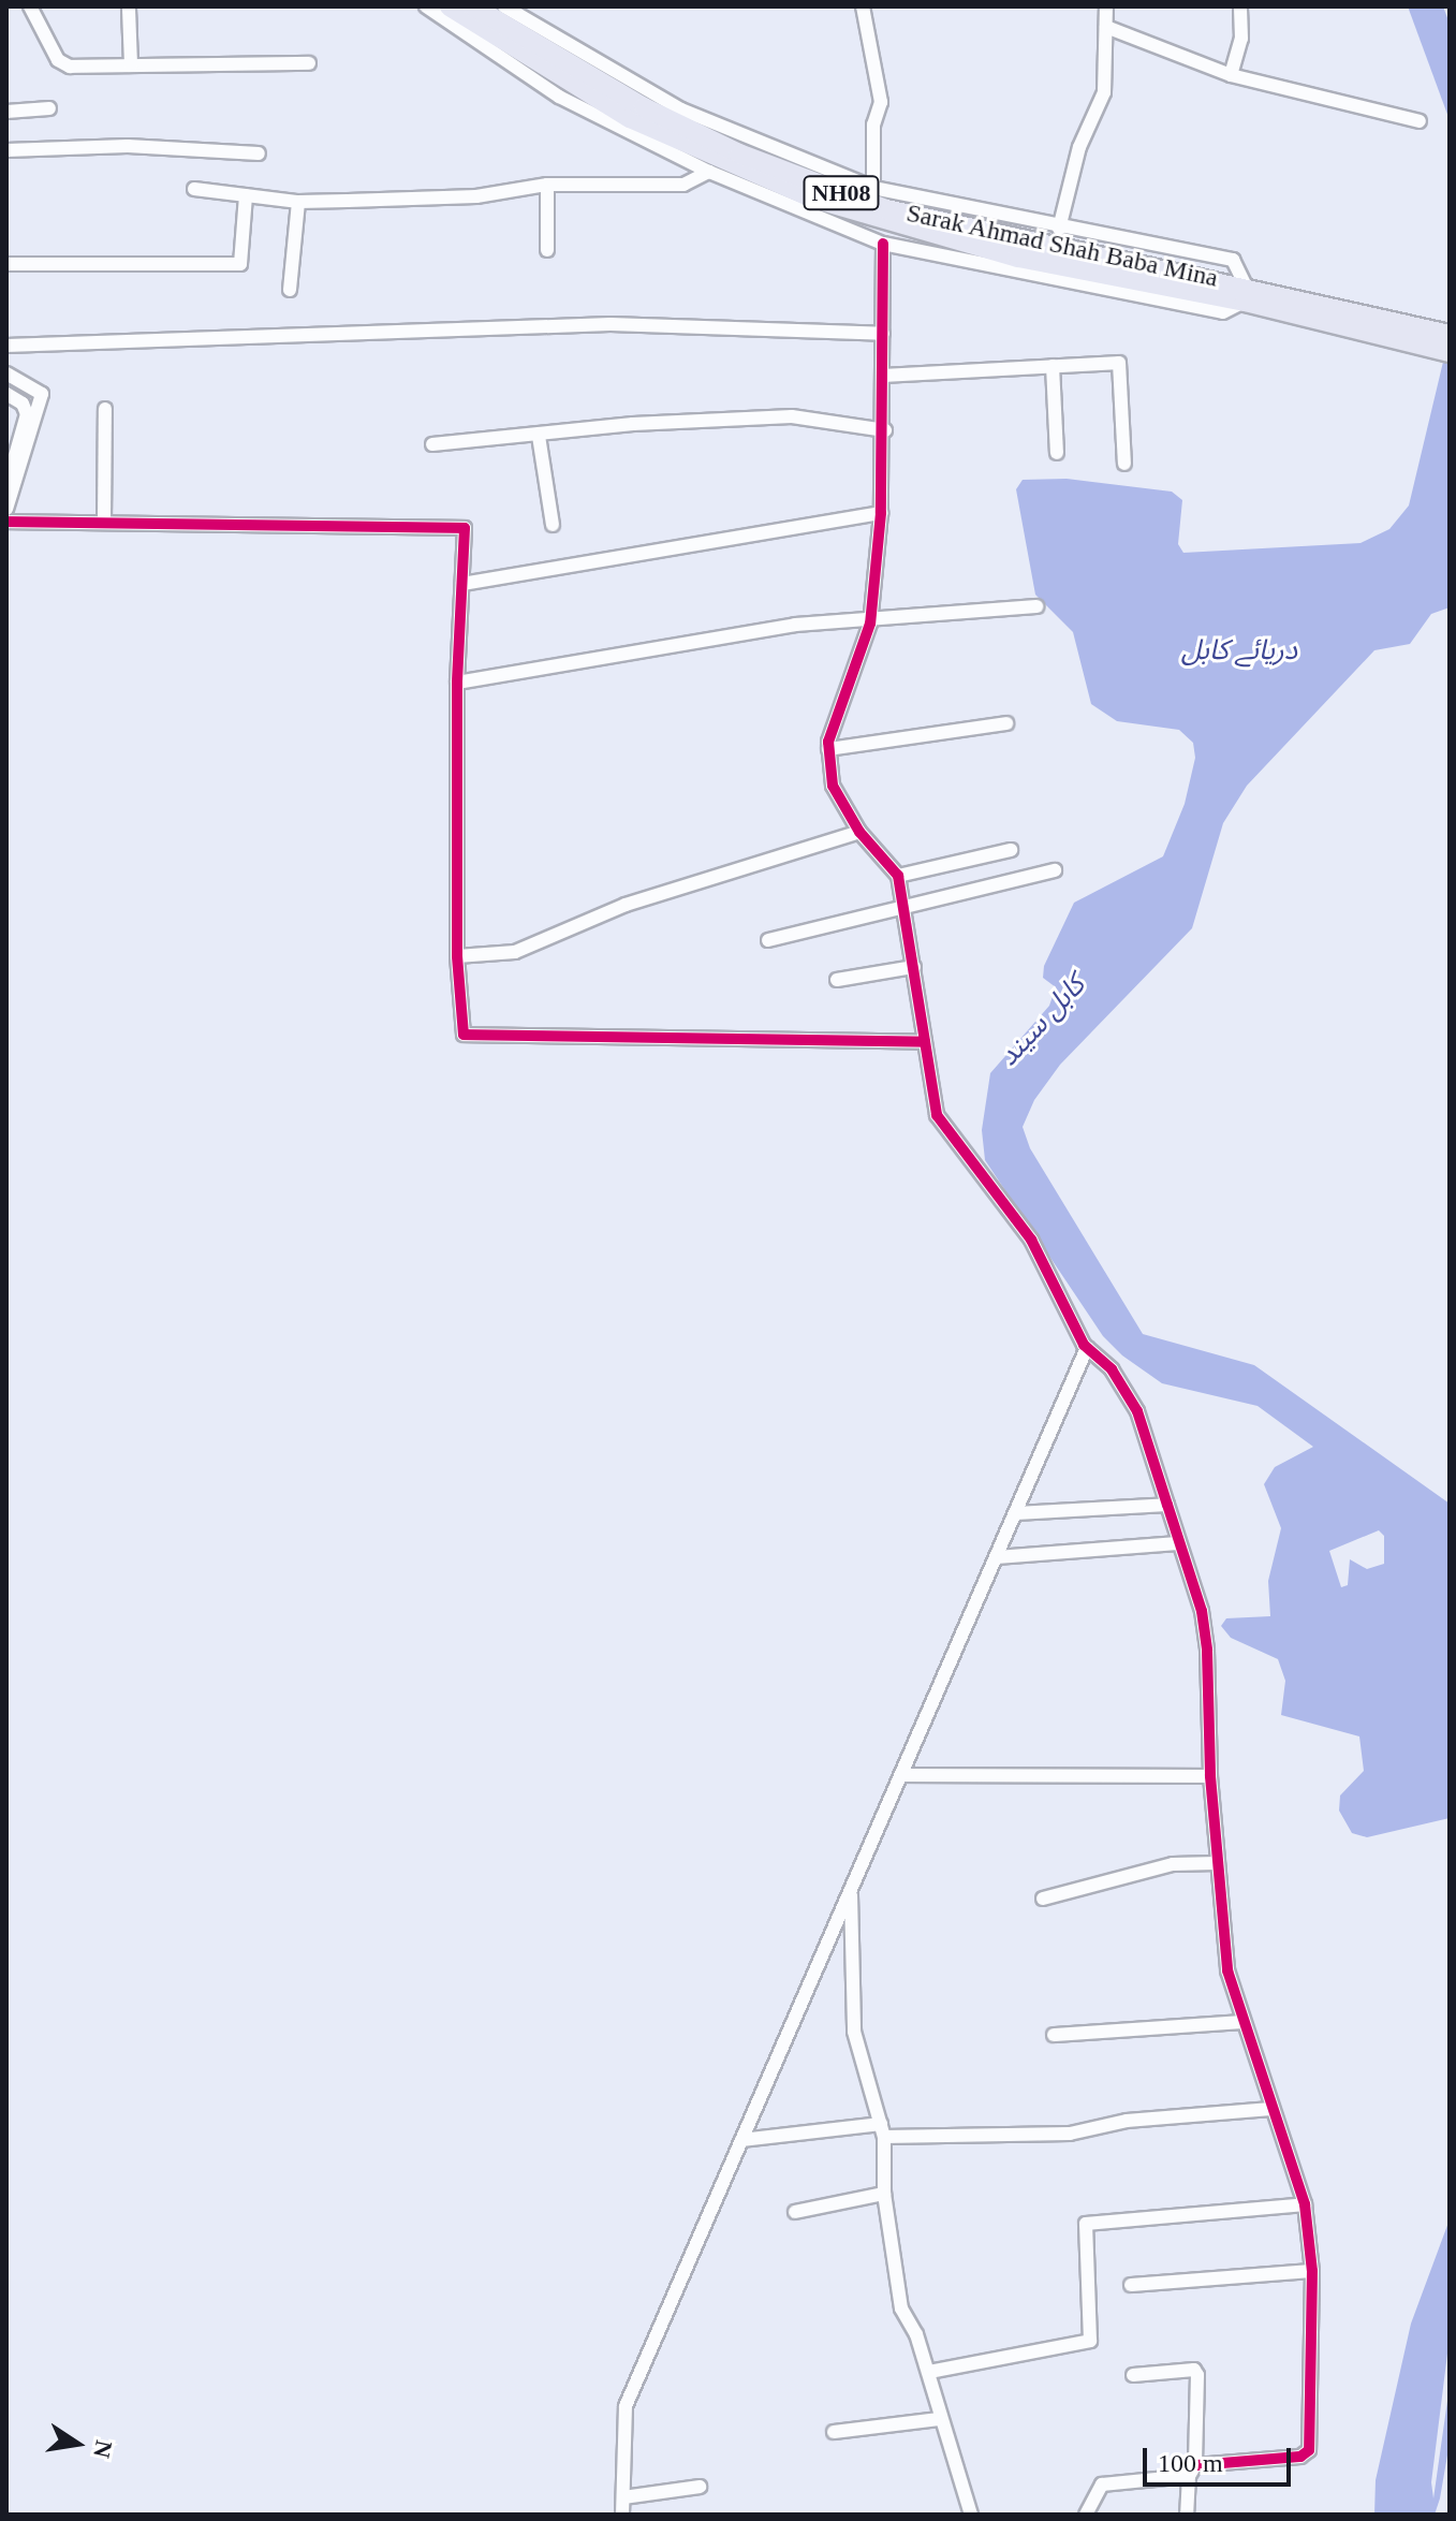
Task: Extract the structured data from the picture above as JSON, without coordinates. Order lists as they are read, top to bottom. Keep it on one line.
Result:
{"streets":{"highway":["NH08","Sarak Ahmad Shah Baba Mina"]},"crossings":[["NH08","Sarak Ahmad Shah Baba Mina"]],"water":["دریائے کابل","کابل سيند"],"scale_bar":"100 m","north":"right"}
